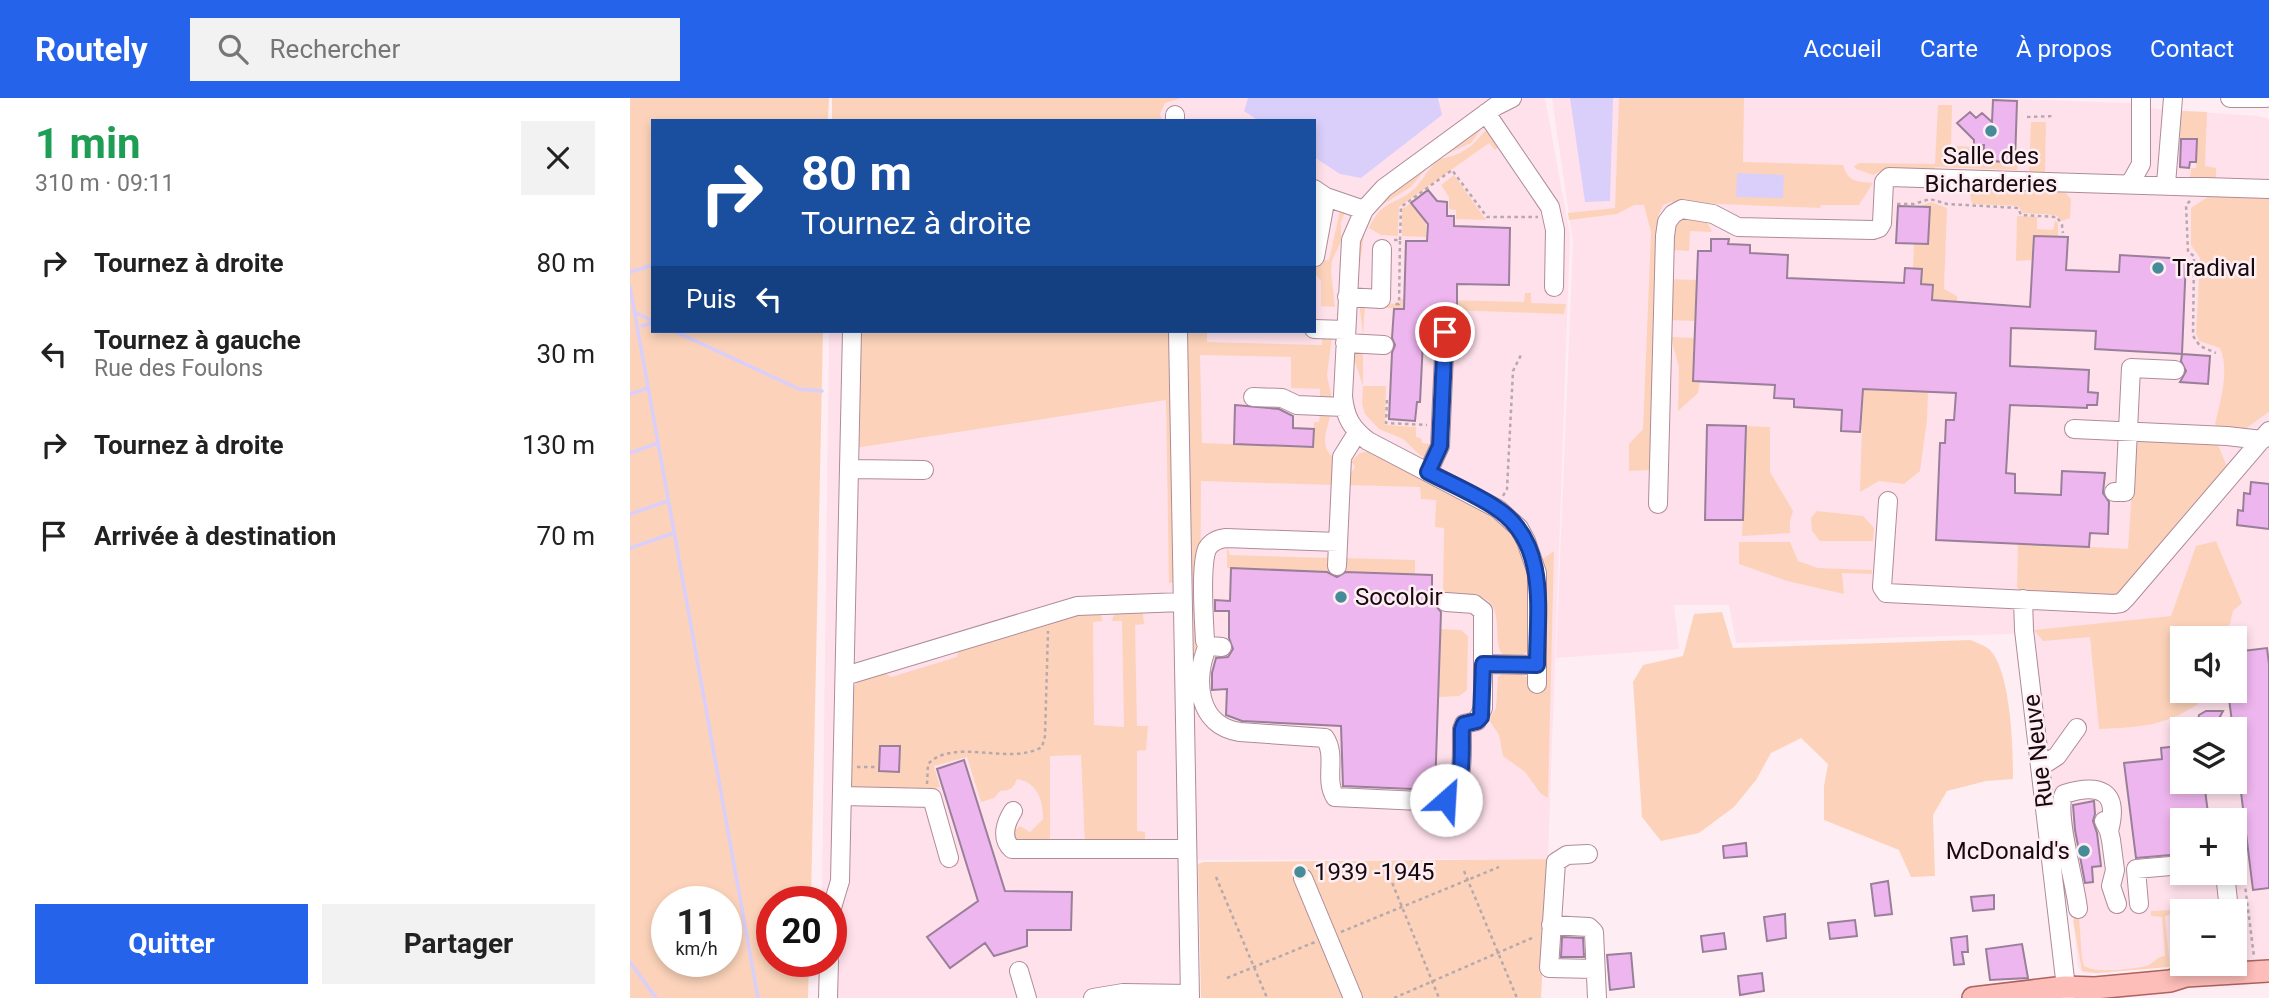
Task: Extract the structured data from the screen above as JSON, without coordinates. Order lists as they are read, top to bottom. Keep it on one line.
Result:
{"streets":{"street":["Rue Neuve"]},"places":["Salle des Bicharderies","Tradival","Socoloir","McDonald's","1939 -1945"],"page":{"header":"Routely","search":"Rechercher","nav":["Accueil","Carte","À propos","Contact"],"heading":["1 min","310 m · 09:11"],"turn":["80 m","Tournez à droite"],"list":[{"name":"Tournez à droite","value":"80 m"},{"name":"Tournez à gauche","note":"Rue des Foulons","value":"30 m"},{"name":"Tournez à droite","value":"130 m"},{"name":"Arrivée à destination","value":"70 m"}],"then":"Puis","map_buttons":["+","−"],"speed":"11 km/h","limit":"20","buttons":["Quitter","Partager"]}}
